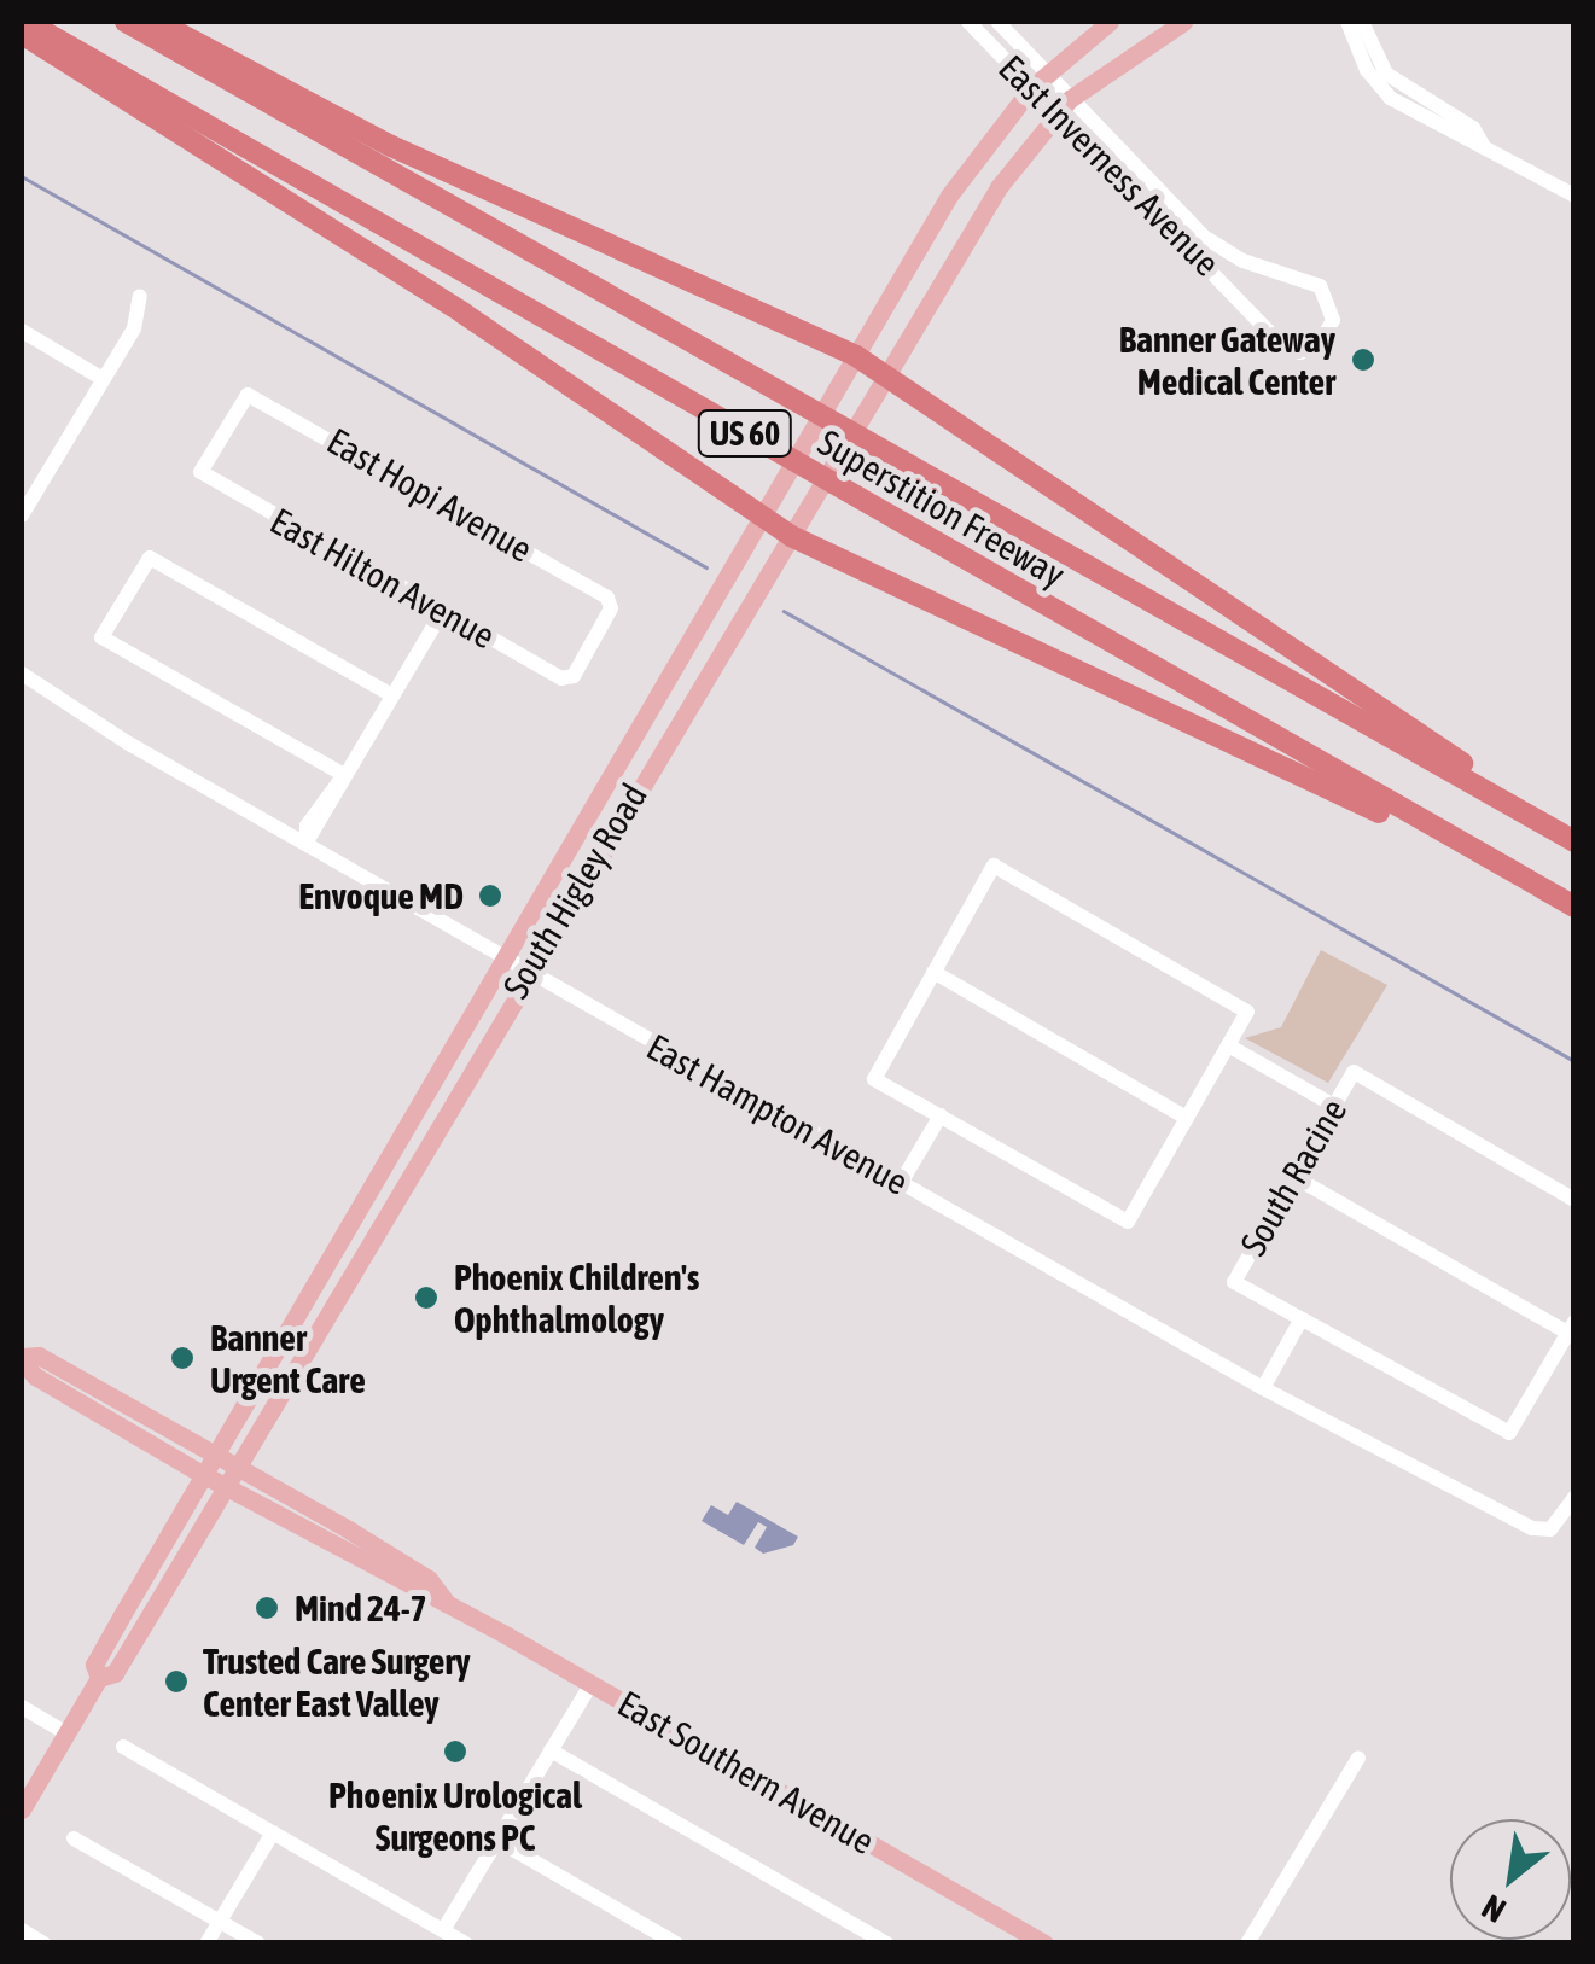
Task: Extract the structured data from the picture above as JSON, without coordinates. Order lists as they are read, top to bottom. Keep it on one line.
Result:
{"streets":{"highway":["US 60","Superstition Freeway"],"main road":["South Higley Road","East Southern Avenue"],"street":["East Inverness Avenue","East Hopi Avenue","East Hilton Avenue","East Hampton Avenue","South Racine"]},"crossings":[["East Inverness Avenue","South Higley Road"],["East Hopi Avenue","East Hilton Avenue"],["South Higley Road","East Hampton Avenue"],["South Higley Road","East Southern Avenue"]],"places":["Banner Gateway Medical Center","Envoque MD","Phoenix Children's Ophthalmology","Banner Urgent Care","Mind 24-7","Trusted Care Surgery Center East Valley","Phoenix Urological Surgeons PC"],"north":"bottom left"}
